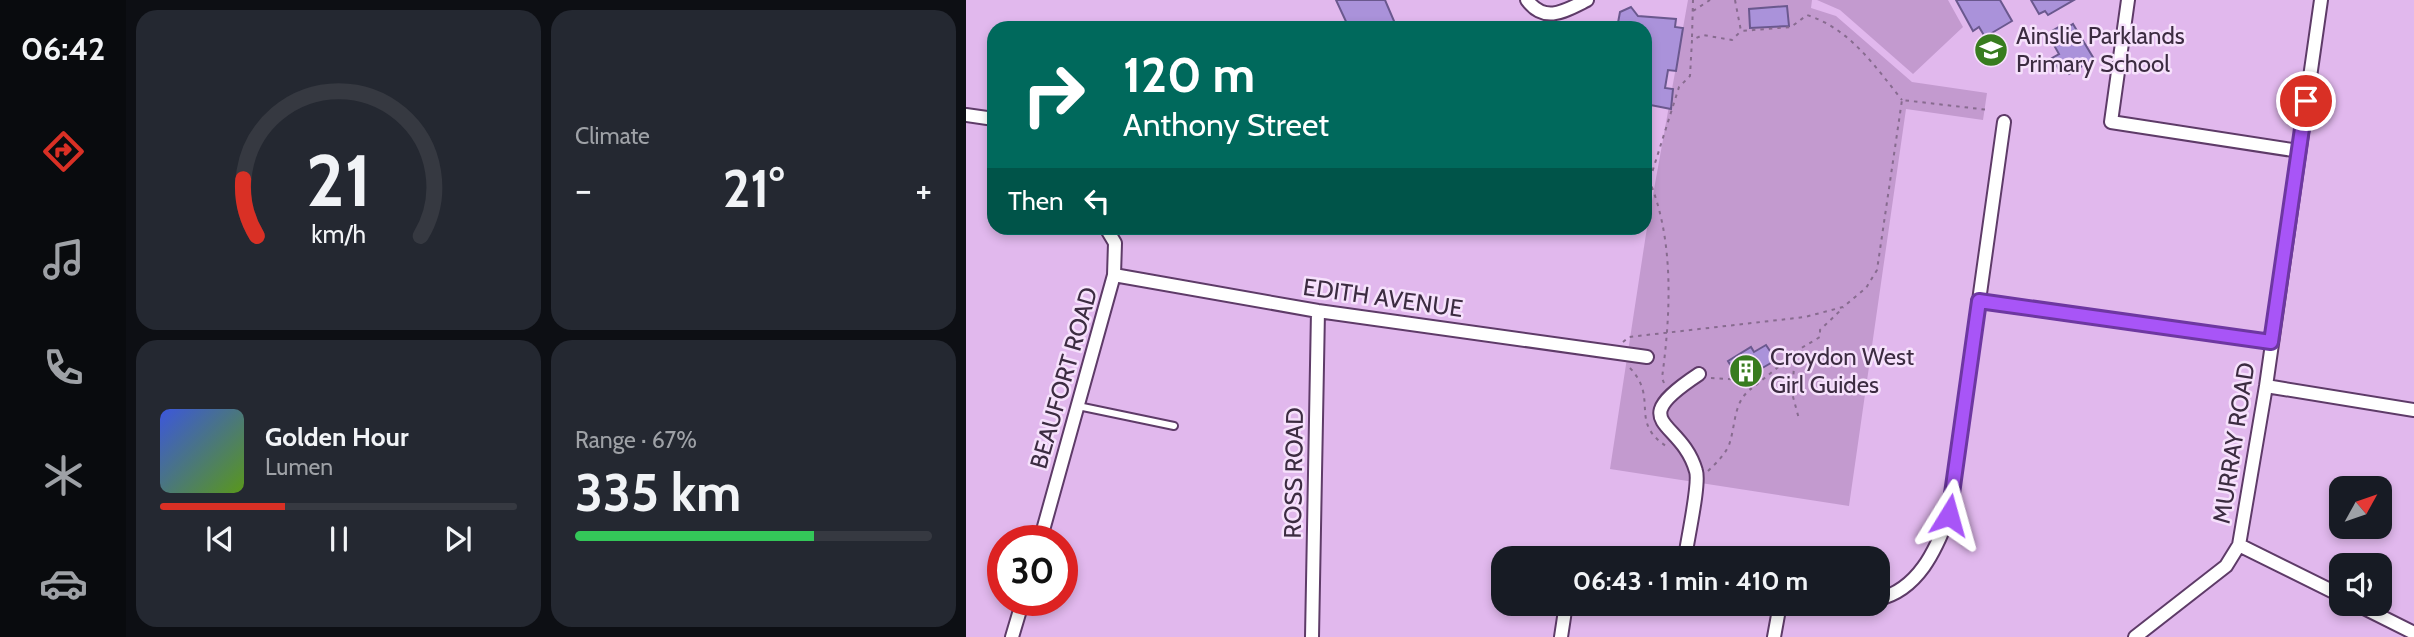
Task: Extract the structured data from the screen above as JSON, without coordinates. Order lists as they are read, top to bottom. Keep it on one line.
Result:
{"streets":{"street":["EDITH AVENUE","BEAUFORT ROAD","MURRAY ROAD","ROSS ROAD"]},"crossings":[["EDITH AVENUE","BEAUFORT ROAD"],["EDITH AVENUE","ROSS ROAD"]],"places":{"school or university":["Ainslie Parklands Primary School"],"building":["Croydon West Girl Guides"]},"north":"top right","page":{"tabs":"06:42","tile":["Climate",["Range · 67%","335 km"]],"turn":["120 m","Anthony Street"],"heat":["−","21°","+"],"then":"Then","song":["Golden Hour","Lumen"],"limit":"30","trip":"06:43 · 1 min · 410 m","gauge":["21","km/h"]}}
